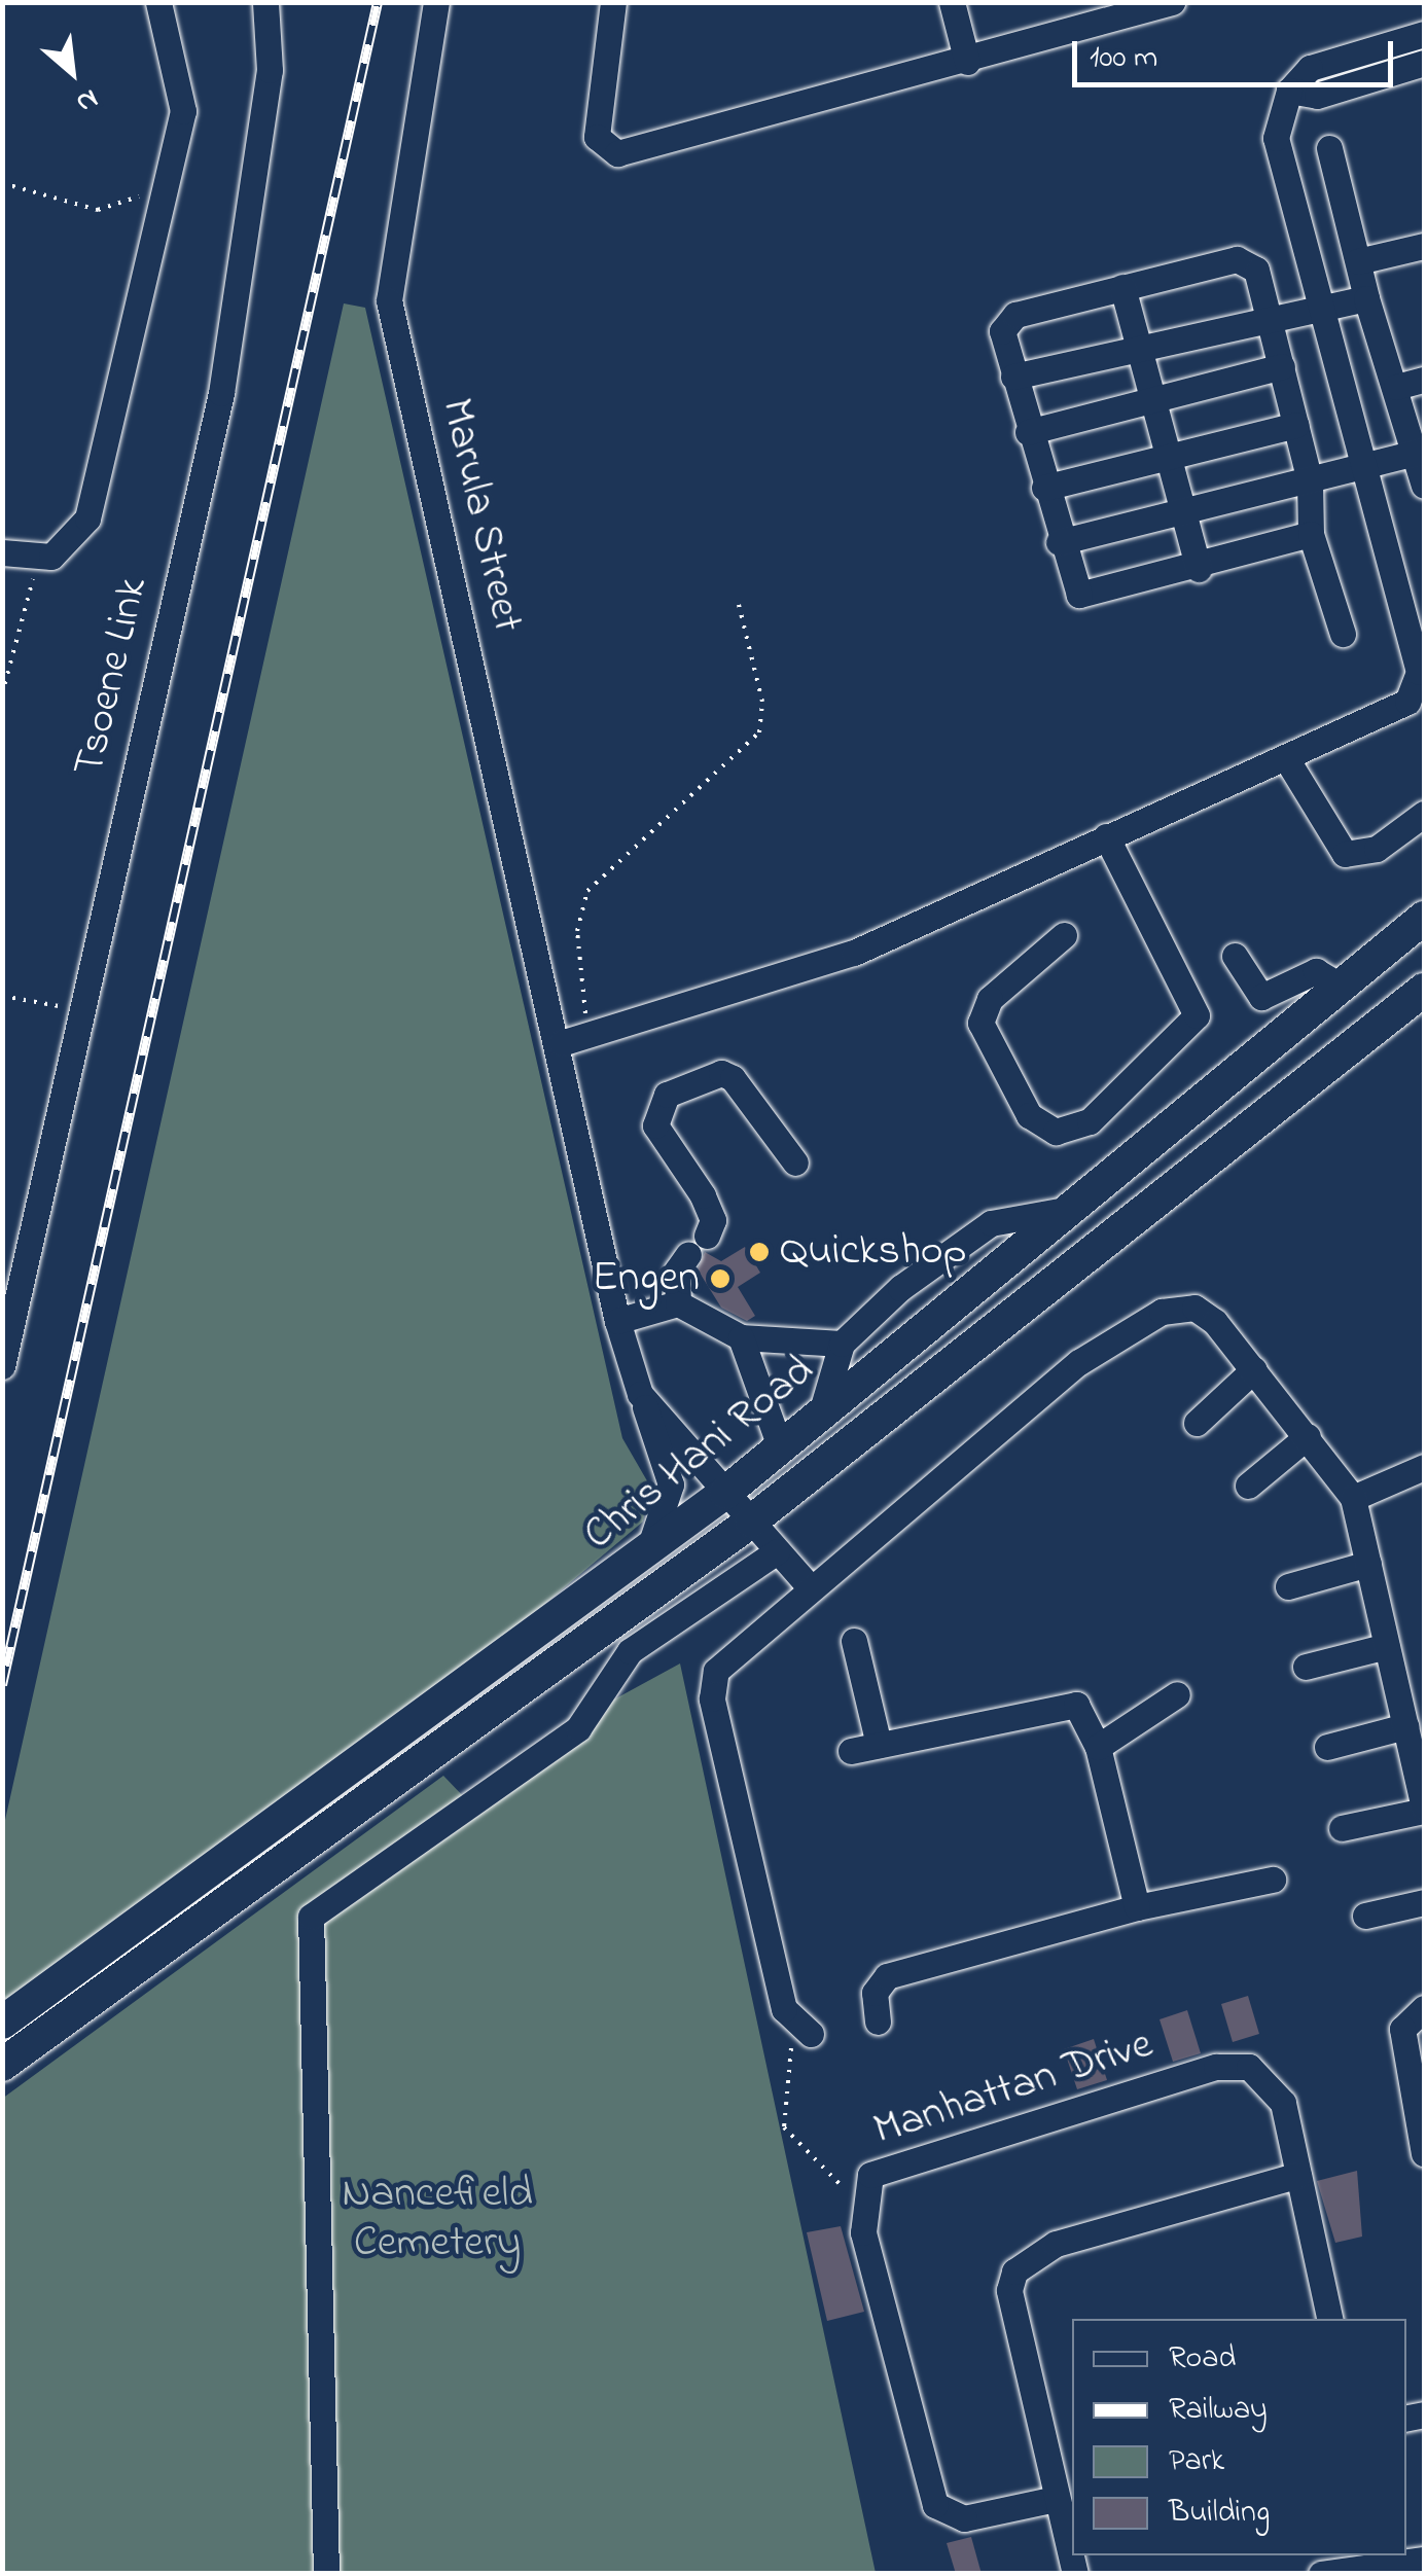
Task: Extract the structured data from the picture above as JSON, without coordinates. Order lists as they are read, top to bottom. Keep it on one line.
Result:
{"streets":{"main road":["Chris Hani Road"],"street":["Marula Street","Tsoene Link","Manhattan Drive"]},"crossings":[["Marula Street","Chris Hani Road"]],"parks":["Nancefield Cemetery"],"places":["Quickshop","Engen"],"legend":["Road","Railway","Park","Building"],"scale_bar":"100 m","north":"bottom right"}
